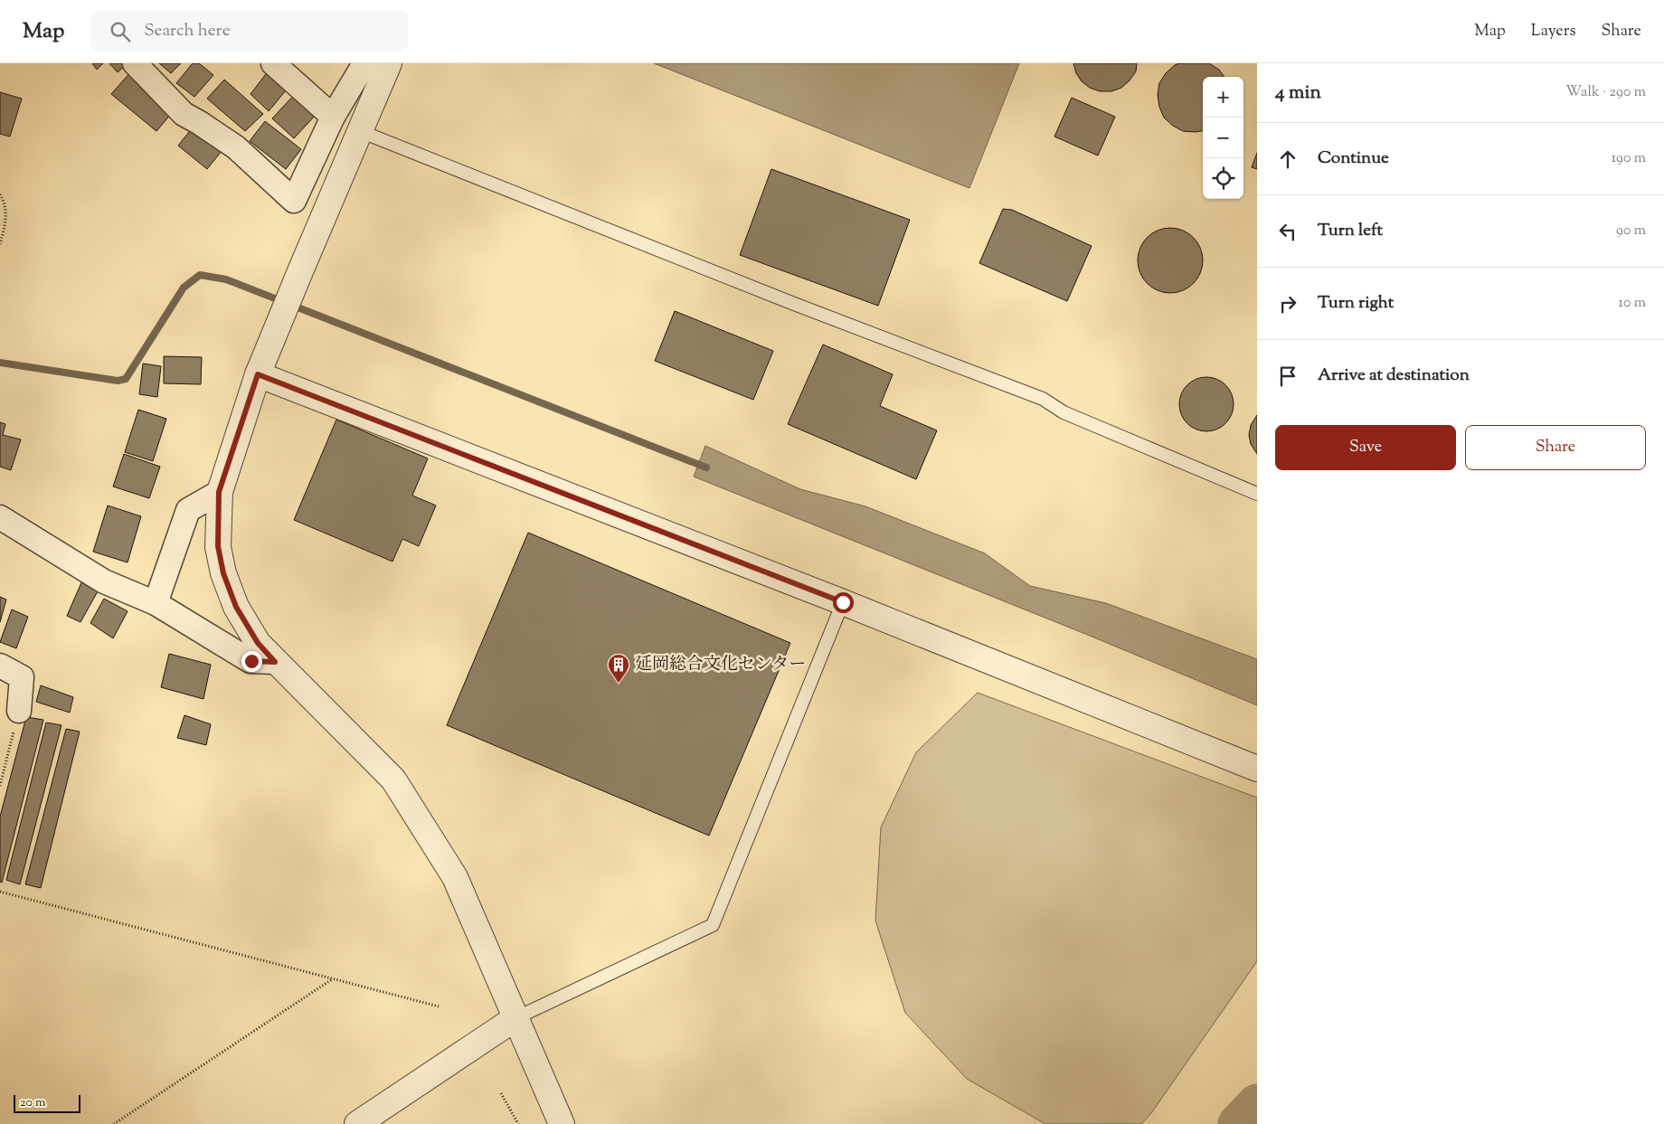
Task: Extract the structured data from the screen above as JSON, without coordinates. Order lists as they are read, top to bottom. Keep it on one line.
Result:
{"places":{"building":["延岡総合文化センター"]},"scale_bar":"20 m","page":{"header":"Map","search":"Search here","nav":["Map","Layers","Share"],"heading":["4 min","Walk · 290 m"],"map_buttons":["+","−"],"list":[["Continue","190 m"],["Turn left","90 m"],["Turn right","10 m"],"Arrive at destination"],"buttons":["Save","Share"],"scale":"20 m"}}
